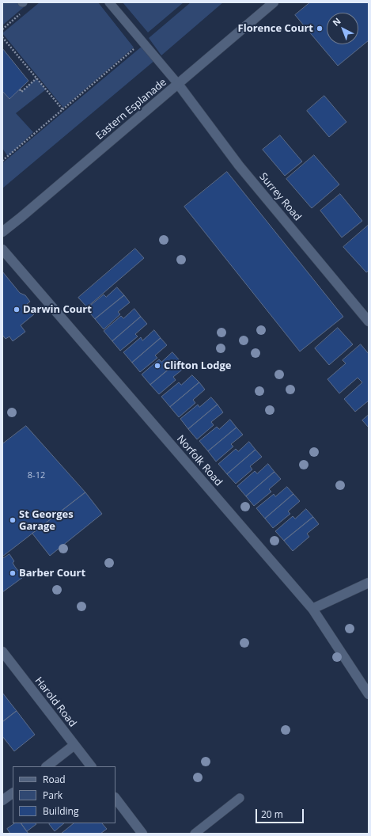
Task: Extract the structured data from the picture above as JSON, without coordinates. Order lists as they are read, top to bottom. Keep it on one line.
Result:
{"streets":{"street":["Eastern Esplanade","Surrey Road","Norfolk Road","Harold Road"]},"crossings":[["Eastern Esplanade","Surrey Road"]],"places":["Florence Court","Darwin Court","Clifton Lodge","St Georges Garage","Barber Court"],"house_numbers":["8-12"],"legend":["Road","Park","Building"],"scale_bar":"20 m","north":"top left"}
